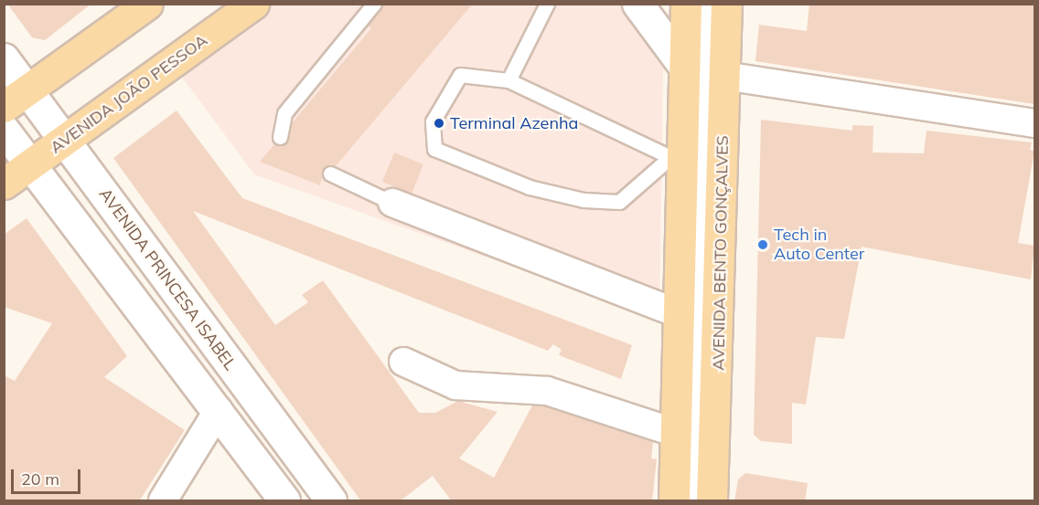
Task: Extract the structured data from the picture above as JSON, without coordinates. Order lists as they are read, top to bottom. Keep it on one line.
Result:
{"streets":{"main road":["AVENIDA JOÃO PESSOA","AVENIDA BENTO GONÇALVES","AVENIDA PRINCESA ISABEL"]},"crossings":[["AVENIDA JOÃO PESSOA","AVENIDA PRINCESA ISABEL"]],"places":["Terminal Azenha","Tech in Auto Center"],"scale_bar":"20 m"}
